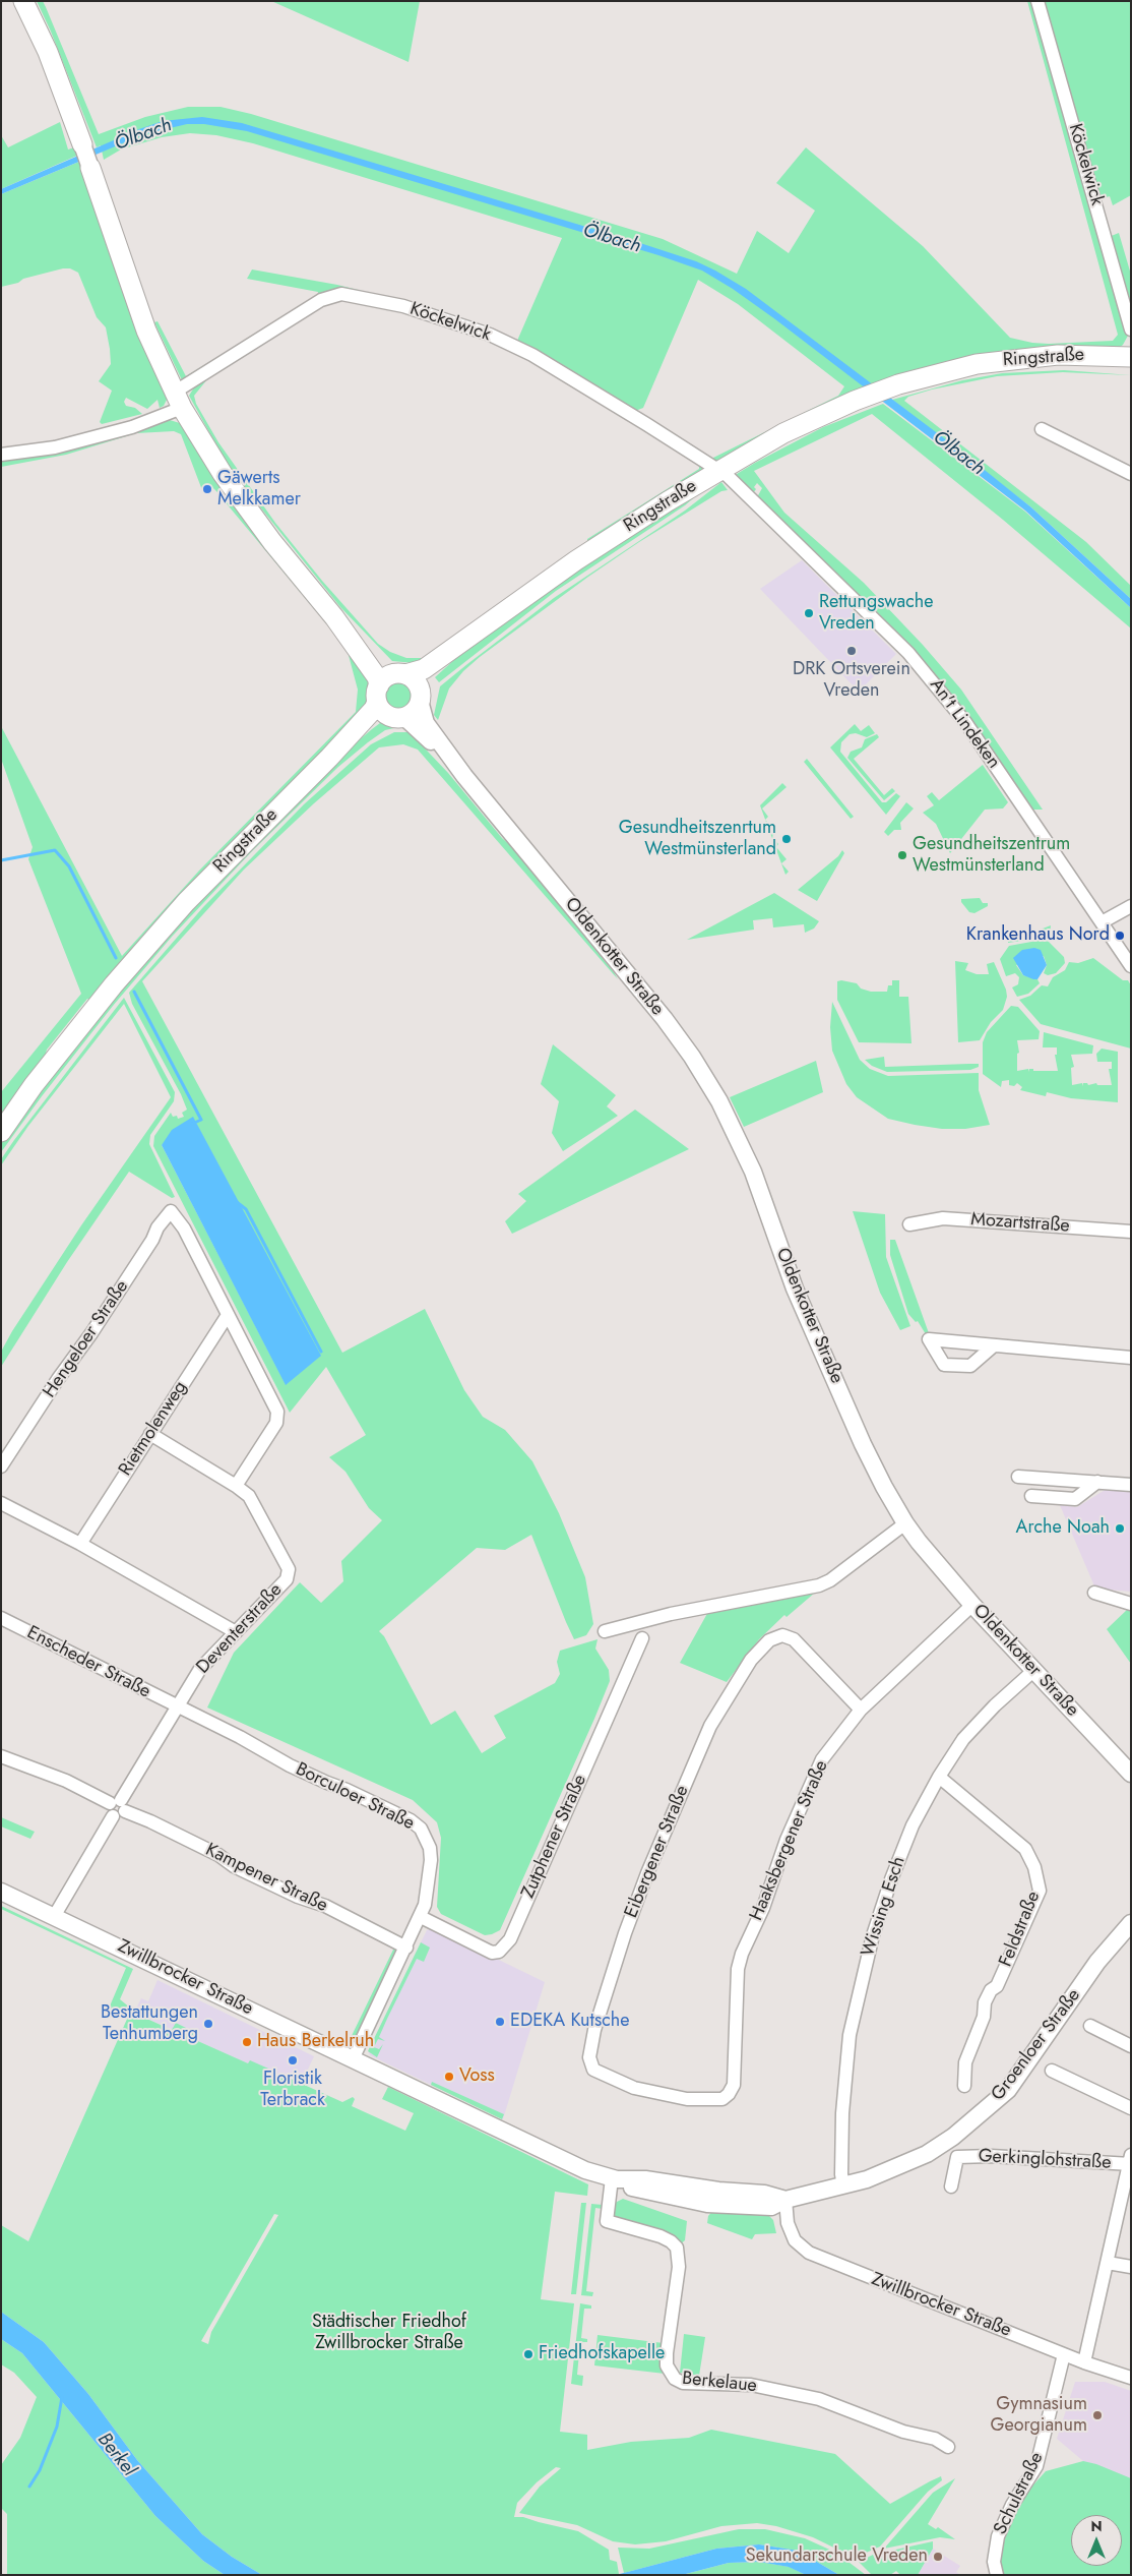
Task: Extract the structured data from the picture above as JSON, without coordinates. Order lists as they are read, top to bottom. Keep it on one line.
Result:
{"streets":{"main road":["Ringstraße"],"street":["Köckelwick","An't Lindeken","Oldenkotter Straße","Mozartstraße","Hengeloer Straße","Rietmolenweg","Deventerstraße","Enscheder Straße","Borculoer Straße","Zutphener Straße","Haaksbergener Straße","Eibergener Straße","Kampener Straße","Wissing Esch","Feldstraße","Zwillbrocker Straße","Groenloer Straße","Gerkinglohstraße","Berkelaue","Schulstraße"]},"crossings":[["Köckelwick","Ringstraße"],["Köckelwick","An't Lindeken"],["Ringstraße","An't Lindeken"],["Oldenkotter Straße","Haaksbergener Straße"],["Oldenkotter Straße","Wissing Esch"],["Hengeloer Straße","Rietmolenweg"],["Rietmolenweg","Deventerstraße"],["Deventerstraße","Enscheder Straße"],["Deventerstraße","Borculoer Straße"],["Deventerstraße","Kampener Straße"],["Deventerstraße","Zwillbrocker Straße"],["Enscheder Straße","Borculoer Straße"],["Borculoer Straße","Zutphener Straße"],["Borculoer Straße","Kampener Straße"],["Borculoer Straße","Zwillbrocker Straße"],["Haaksbergener Straße","Eibergener Straße"],["Wissing Esch","Feldstraße"],["Wissing Esch","Groenloer Straße"],["Zwillbrocker Straße","Groenloer Straße"],["Zwillbrocker Straße","Berkelaue"],["Zwillbrocker Straße","Schulstraße"]],"water":["Ölbach","Berkel"],"parks":["Städtischer Friedhof Zwillbrocker Straße"],"places":["Gäwerts Melkkamer","Rettungswache Vreden","DRK Ortsverein Vreden","Gesundheitszenrtum Westmünsterland","Gesundheitszentrum Westmünsterland","Krankenhaus Nord","Arche Noah","EDEKA Kutsche","Bestattungen Tenhumberg","Haus Berkelruh","Floristik Terbrack","Voss","Friedhofskapelle","Gymnasium Georgianum","Sekundarschule Vreden"],"north":"top"}
